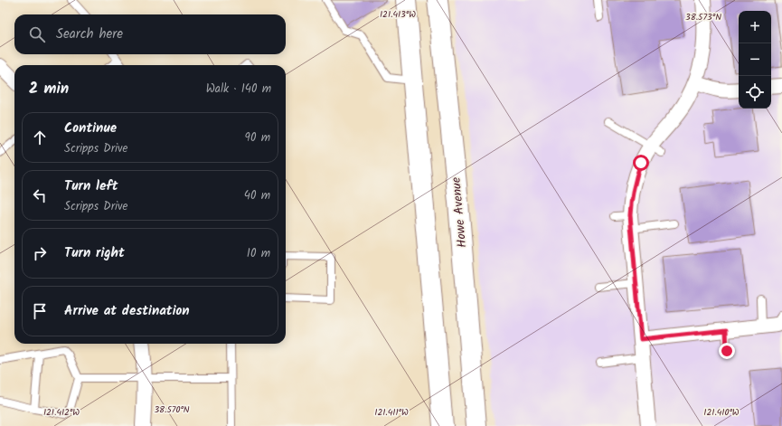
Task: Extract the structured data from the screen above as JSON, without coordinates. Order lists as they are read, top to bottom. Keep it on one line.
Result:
{"streets":{"main road":["Howe Avenue"]},"page":{"map_buttons":["+","−"],"search":"Search here","heading":["2 min","Walk · 140 m"],"list":[["Continue","Scripps Drive","90 m"],["Turn left","Scripps Drive","40 m"],["Turn right","10 m"],"Arrive at destination"]},"coordinates":["121.413°W","38.573°N","38.570°N","121.412°W","121.411°W","121.410°W"]}
